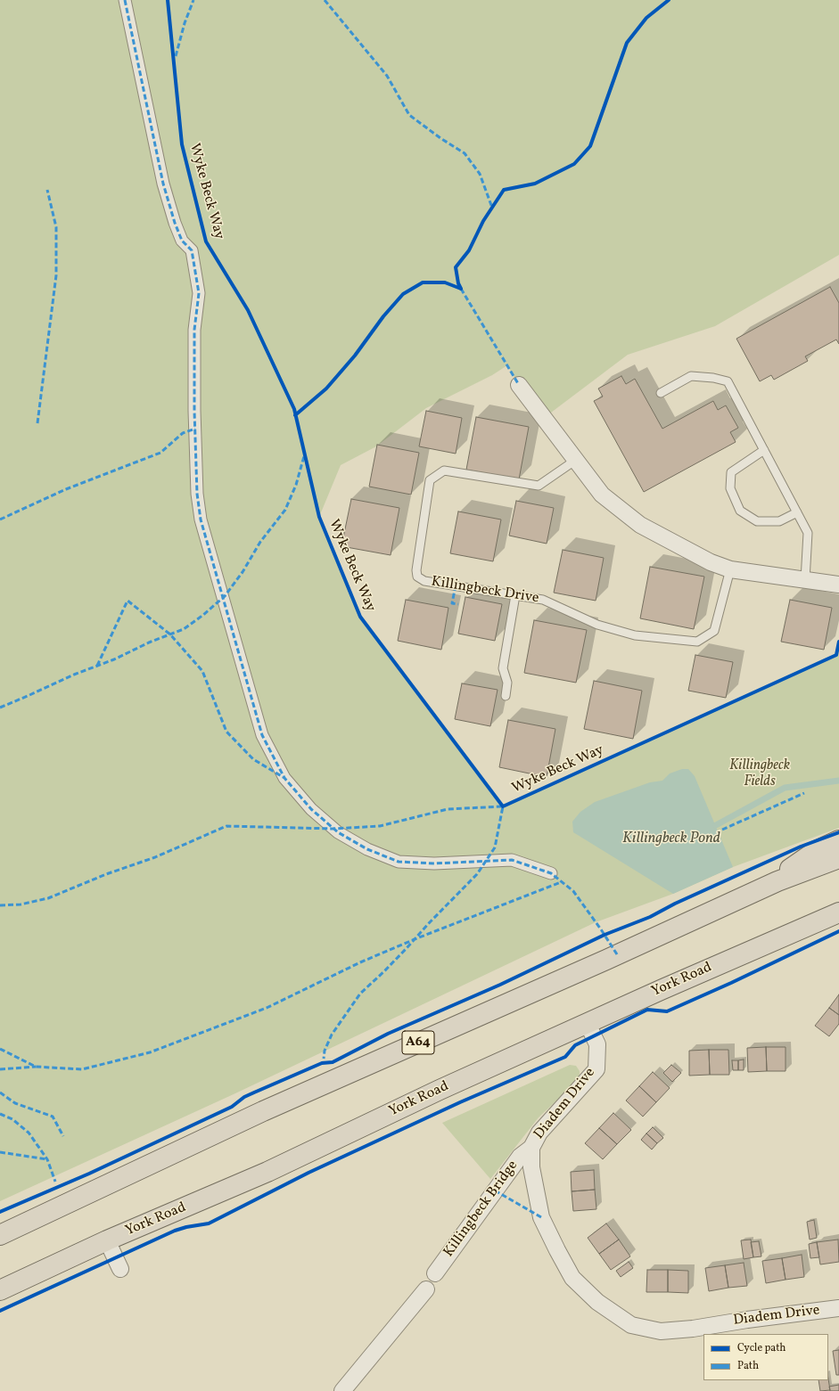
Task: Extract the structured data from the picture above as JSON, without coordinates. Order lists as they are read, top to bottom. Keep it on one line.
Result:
{"streets":{"highway":["York Road","A64"],"street":["Diadem Drive","Killingbeck Bridge"],"lane":["Killingbeck Drive"],"cycle path":["Wyke Beck Way"]},"crossings":[["York Road","Diadem Drive"],["Diadem Drive","Killingbeck Bridge"]],"water":["Killingbeck Pond"],"parks":["Killingbeck Fields"],"legend":["Cycle path","Path"]}
